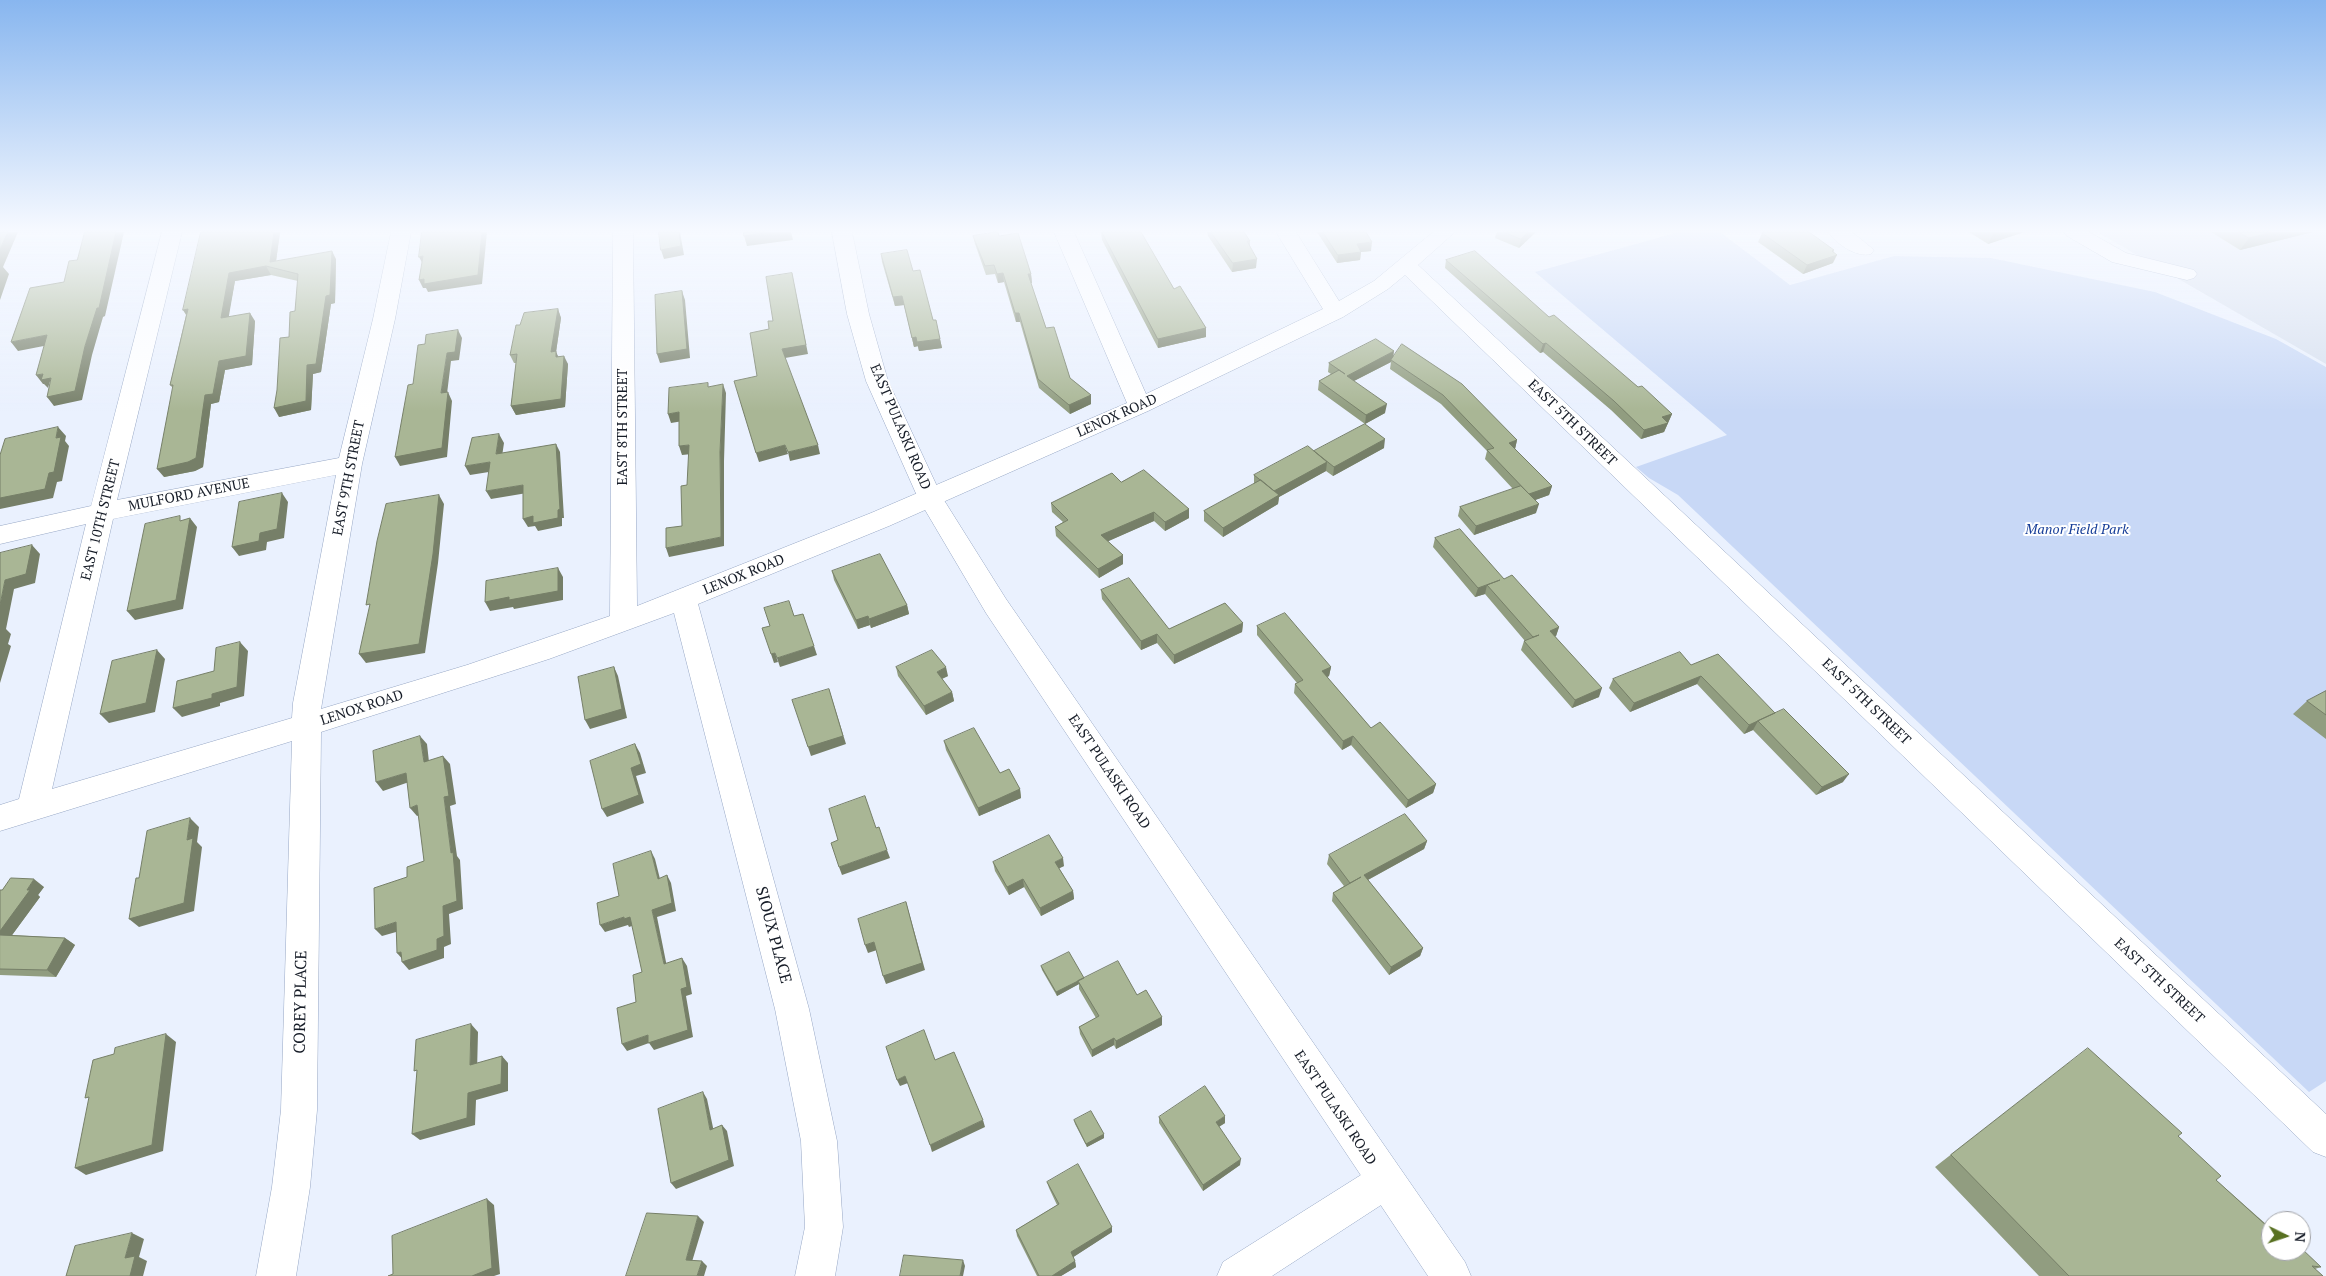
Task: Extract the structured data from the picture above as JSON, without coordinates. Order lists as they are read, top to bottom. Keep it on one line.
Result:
{"streets":{"street":["LENOX ROAD","EAST 5TH STREET","EAST 8TH STREET","EAST PULASKI ROAD","EAST 9TH STREET","MULFORD AVENUE","EAST 10TH STREET","SIOUX PLACE","COREY PLACE"]},"crossings":[["LENOX ROAD","EAST 8TH STREET"],["LENOX ROAD","EAST PULASKI ROAD"],["LENOX ROAD","EAST 9TH STREET"],["LENOX ROAD","EAST 10TH STREET"],["LENOX ROAD","SIOUX PLACE"],["LENOX ROAD","COREY PLACE"],["EAST 9TH STREET","MULFORD AVENUE"],["EAST 9TH STREET","COREY PLACE"],["MULFORD AVENUE","EAST 10TH STREET"]],"parks":["Manor Field Park"],"north":"right"}
